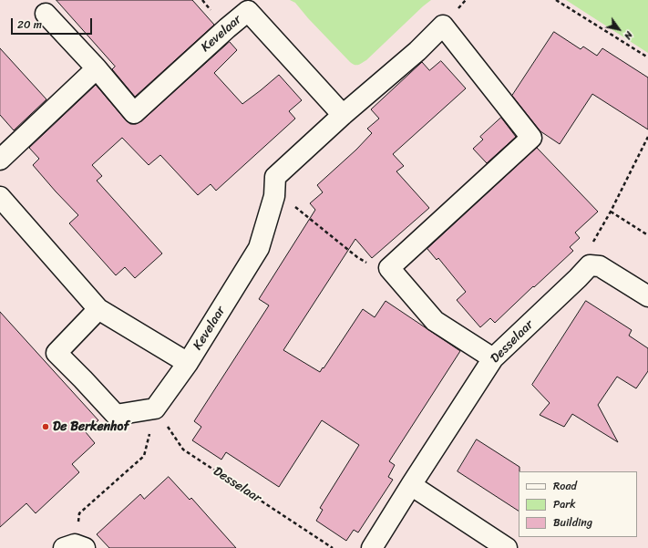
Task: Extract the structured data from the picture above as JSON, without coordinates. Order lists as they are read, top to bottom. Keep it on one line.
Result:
{"streets":{"street":["Kevelaar","Desselaar"]},"crossings":[["Kevelaar","Desselaar"]],"places":["De Berkenhof"],"legend":["Road","Park","Building"],"scale_bar":"20 m","north":"bottom right"}
